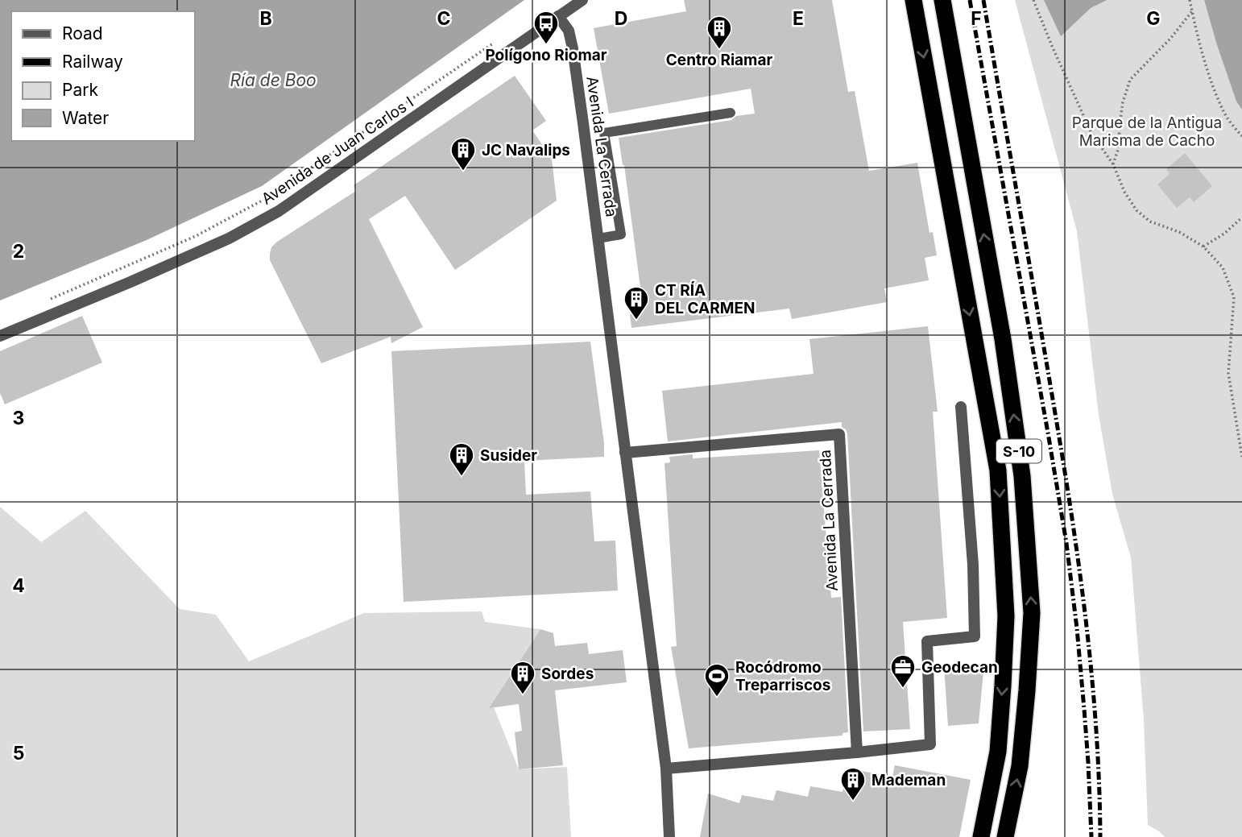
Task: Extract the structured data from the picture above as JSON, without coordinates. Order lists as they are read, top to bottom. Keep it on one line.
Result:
{"streets":{"highway":["S-10"],"street":["Avenida La Cerrada","Avenida de Juan Carlos I"]},"crossings":[["Avenida La Cerrada","Avenida de Juan Carlos I"]],"water":["Ría de Boo"],"parks":["Parque de la Antigua Marisma de Cacho"],"places":{"bus stop":["Polígono Riomar"],"building":["Centro Riamar","JC Navalips","CT RÍA DEL CARMEN","Susider","Sordes","Mademan"],"office":["Geodecan"],"sports":["Rocódromo Treparriscos"]},"legend":["Road","Railway","Park","Water"],"grid":{"columns":["B","C","D","E","F","G"],"rows":["2","3","4","5"]}}
